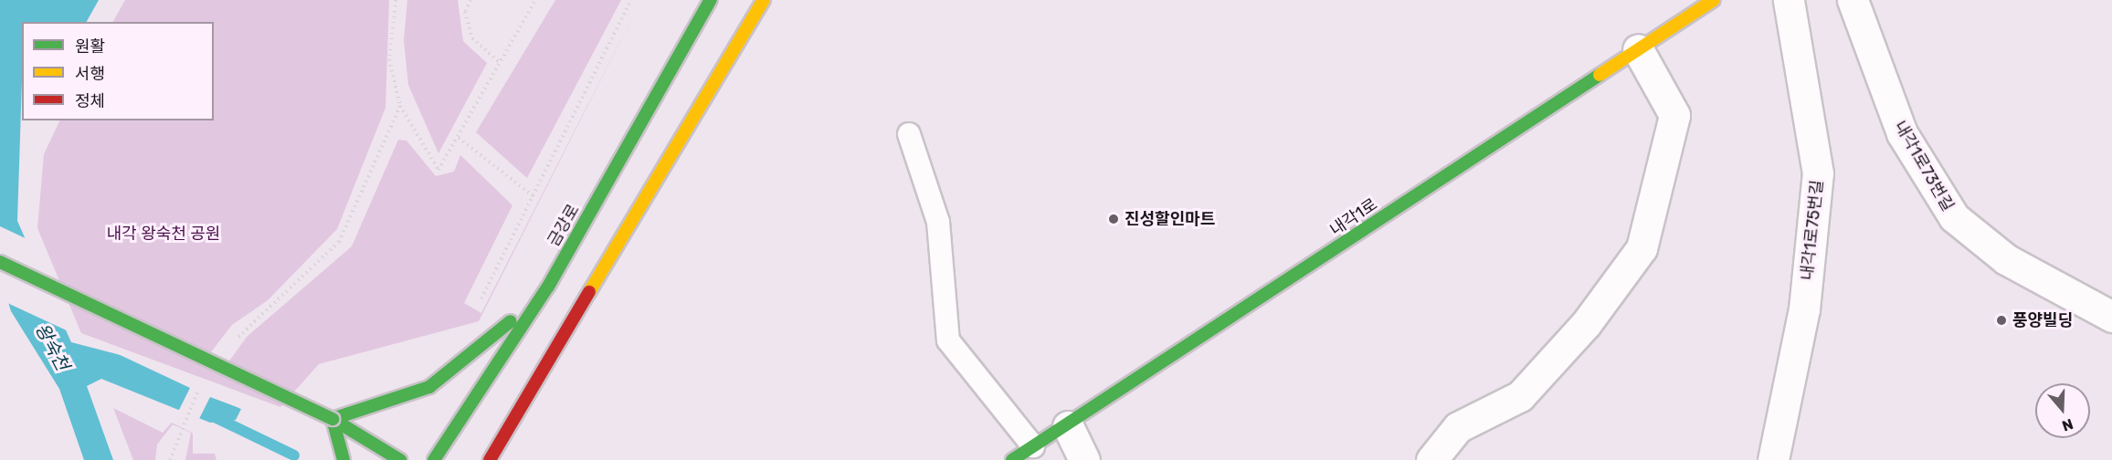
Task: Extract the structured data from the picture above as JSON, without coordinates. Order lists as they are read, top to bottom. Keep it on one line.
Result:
{"streets":{"main road":["내각1로","금강로"],"street":["내각1로73번길","내각1로75번길"]},"water":["왕숙천"],"parks":["내각 왕숙천 공원"],"places":["진성할인마트","풍양빌딩"],"legend":["원활","서행","정체"],"north":"bottom"}
